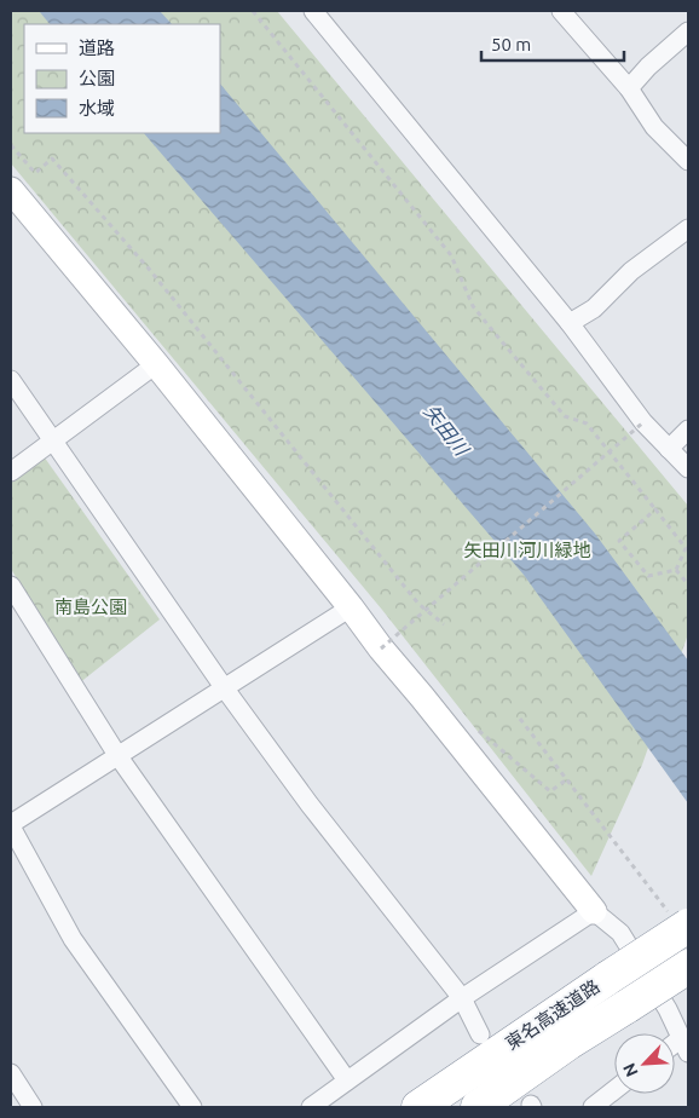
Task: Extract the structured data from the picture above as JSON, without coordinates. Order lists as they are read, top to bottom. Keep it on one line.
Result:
{"streets":{"highway":["東名高速道路"]},"water":["矢田川"],"parks":["矢田川河川緑地","南島公園"],"legend":["道路","公園","水域"],"scale_bar":"50 m","north":"bottom left"}
